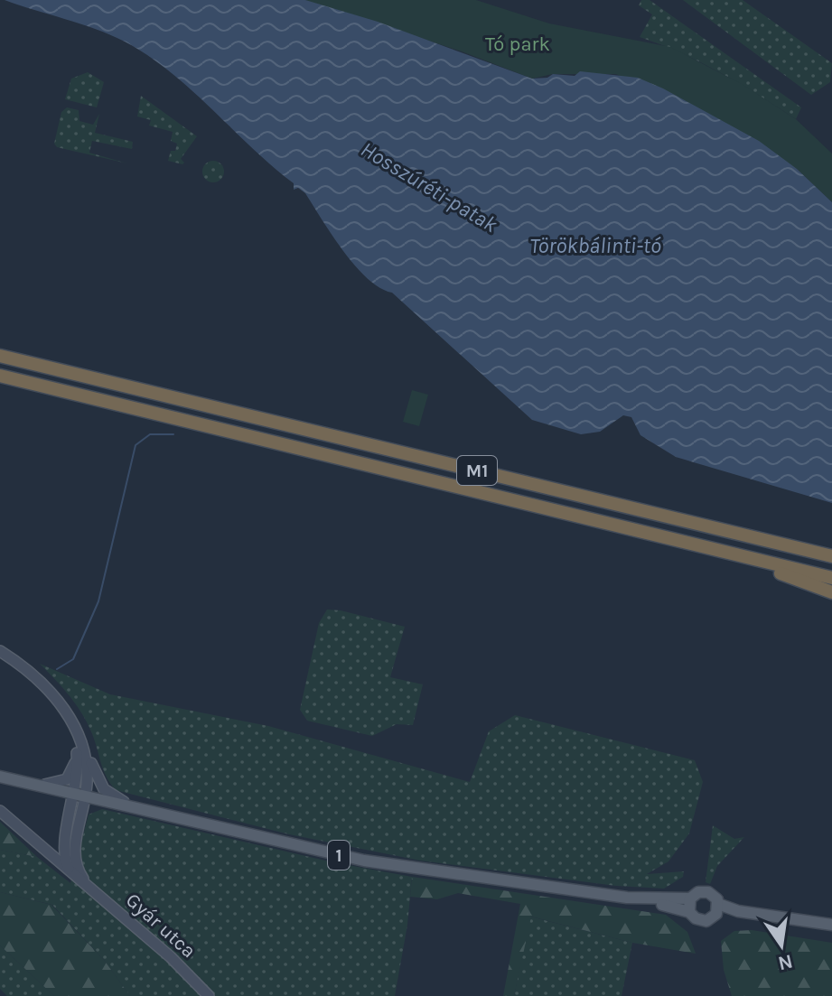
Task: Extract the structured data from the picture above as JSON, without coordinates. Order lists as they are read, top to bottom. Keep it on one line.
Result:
{"streets":{"highway":["M1"],"main road":["1","Gyár utca"]},"crossings":[["1","Gyár utca"]],"water":["Hosszúréti-patak","Törökbálinti-tó"],"parks":["Tó park"],"north":"bottom"}
